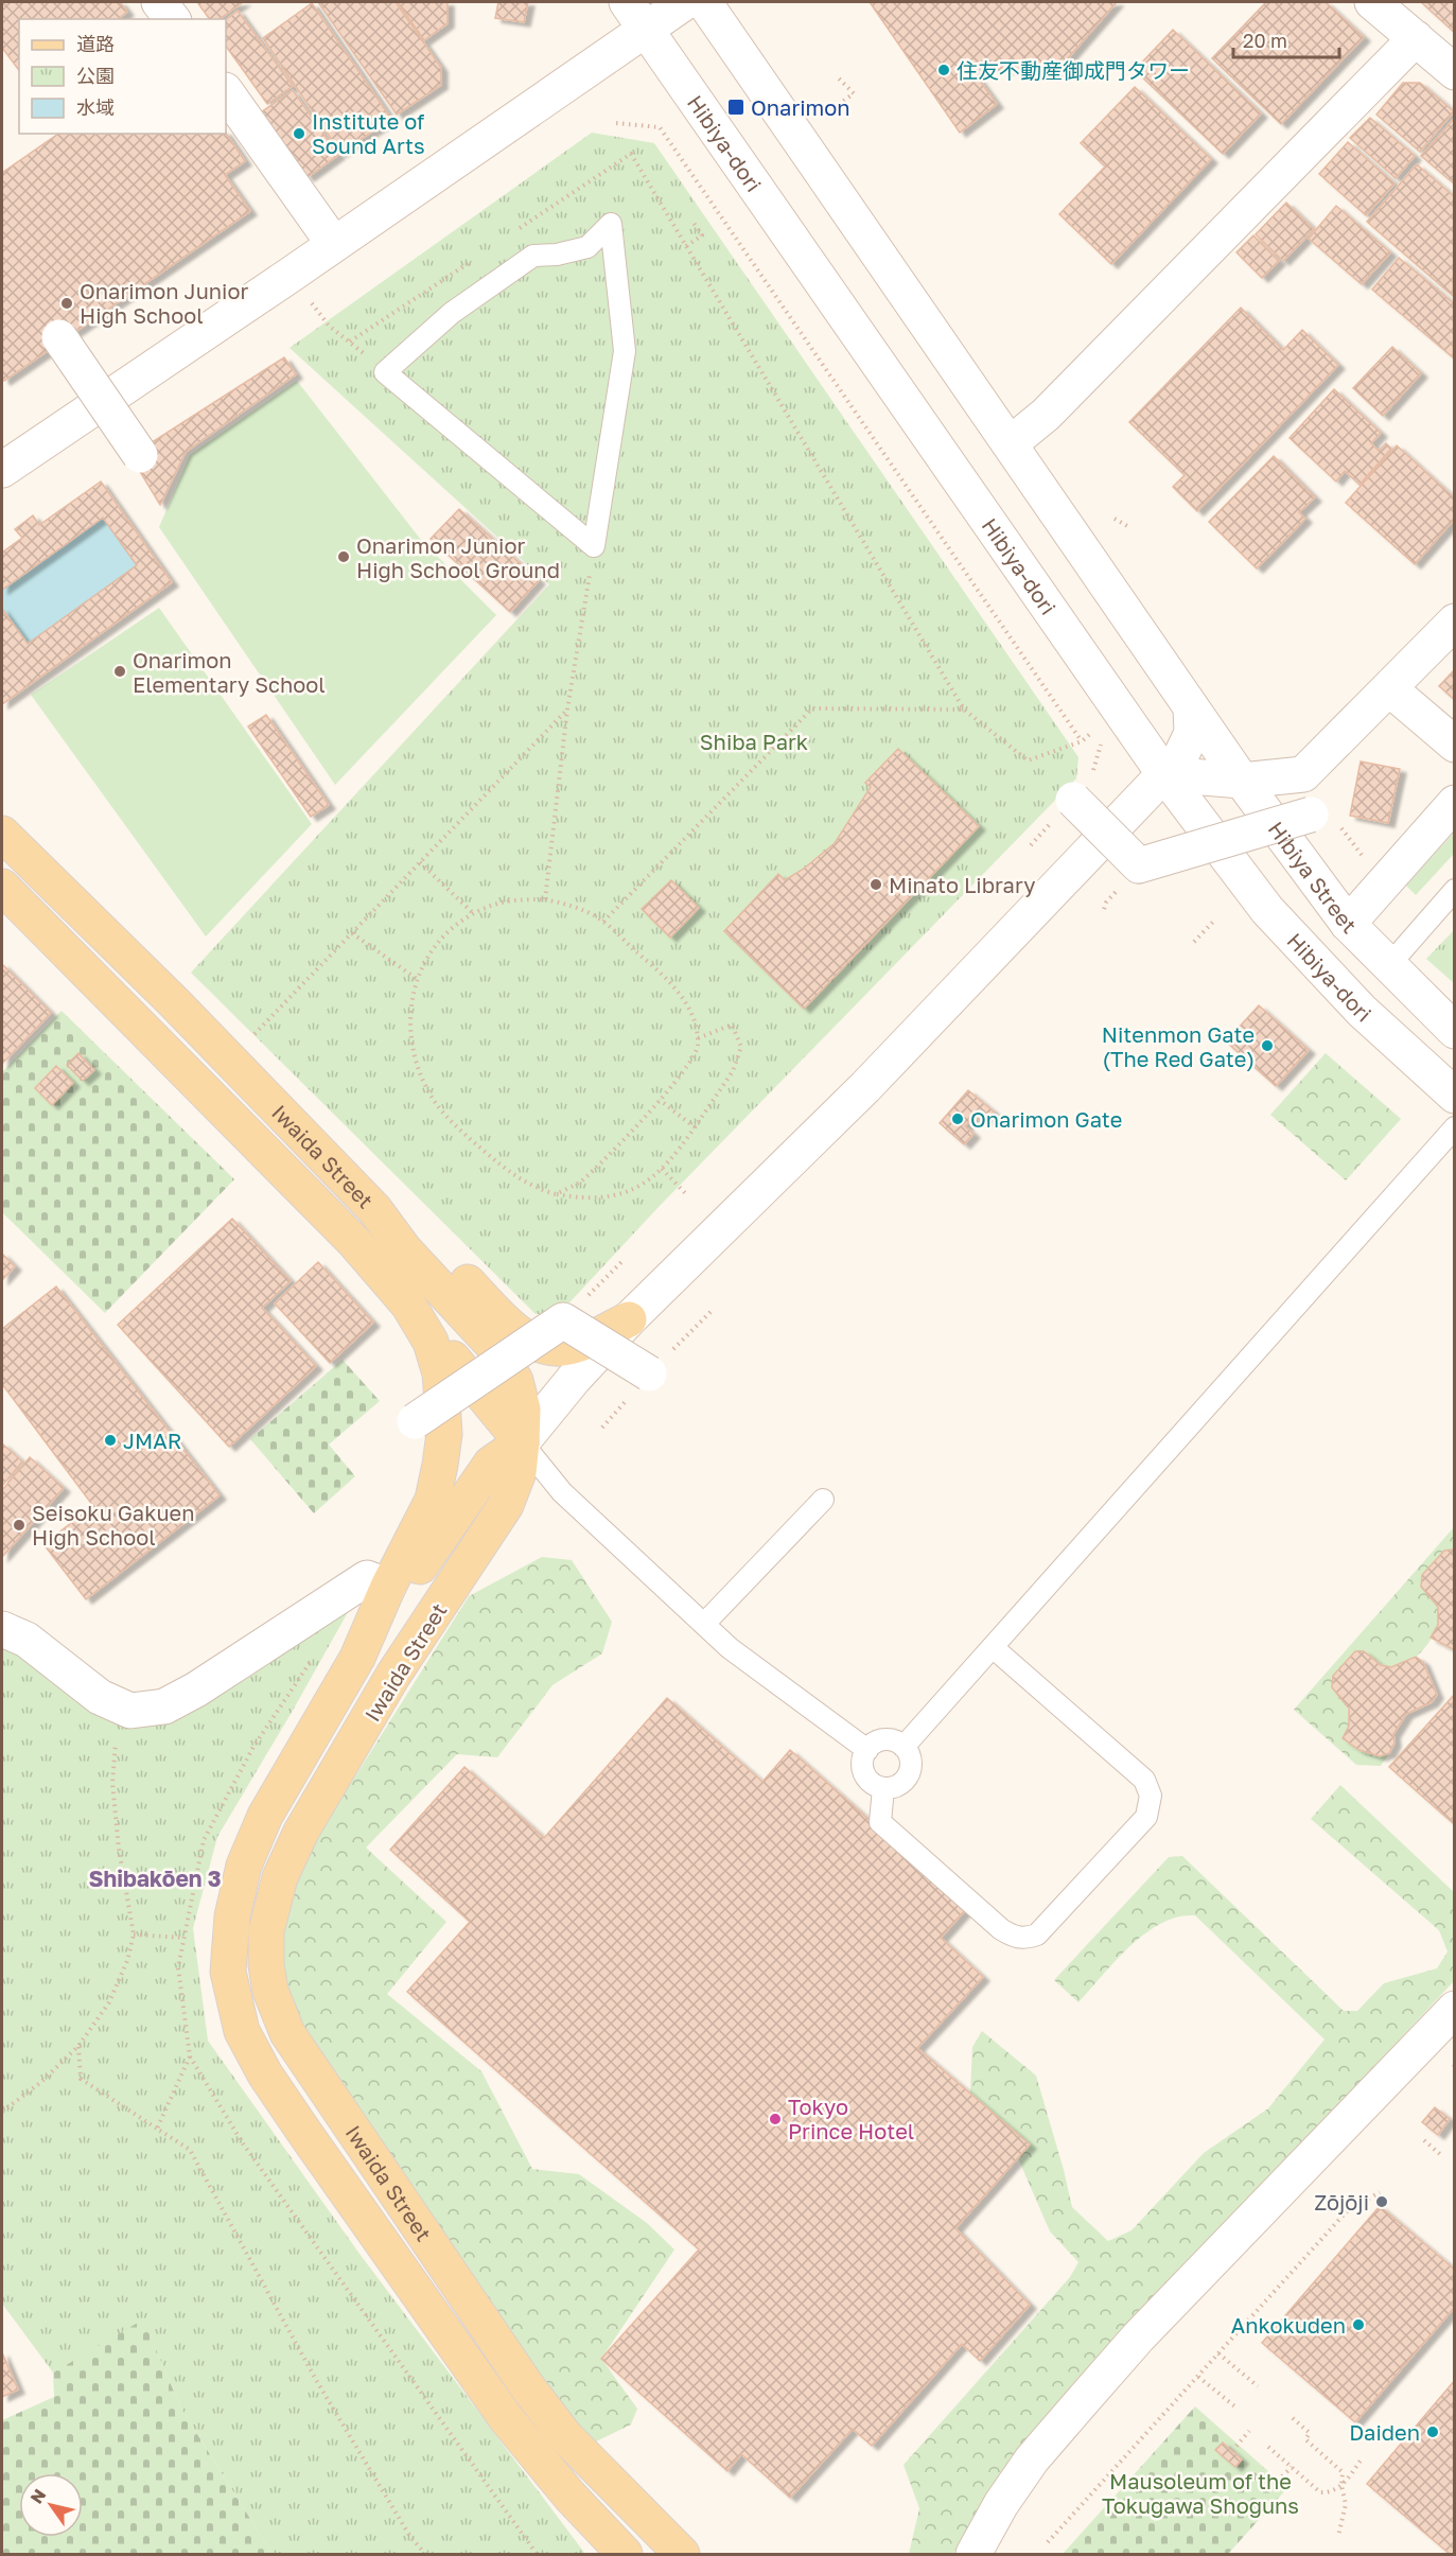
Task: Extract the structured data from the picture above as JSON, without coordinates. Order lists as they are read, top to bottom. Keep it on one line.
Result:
{"streets":{"main road":["Iwaida Street"],"street":["Hibiya-dori","Hibiya Street"]},"districts":["Shibakōen 3"],"parks":["Shiba Park","Mausoleum of the Tokugawa Shoguns"],"places":{"other":["住友不動産御成門タワー","Institute of Sound Arts","Onarimon Junior High School","Onarimon Junior High School Ground","Onarimon Elementary School","Minato Library","Nitenmon Gate (The Red Gate)","Onarimon Gate","JMAR","Seisoku Gakuen High School","Tokyo Prince Hotel","Zōjōji","Ankokuden","Daiden"],"transit":["Onarimon"]},"legend":["道路","公園","水域"],"scale_bar":"20 m","north":"top left"}
